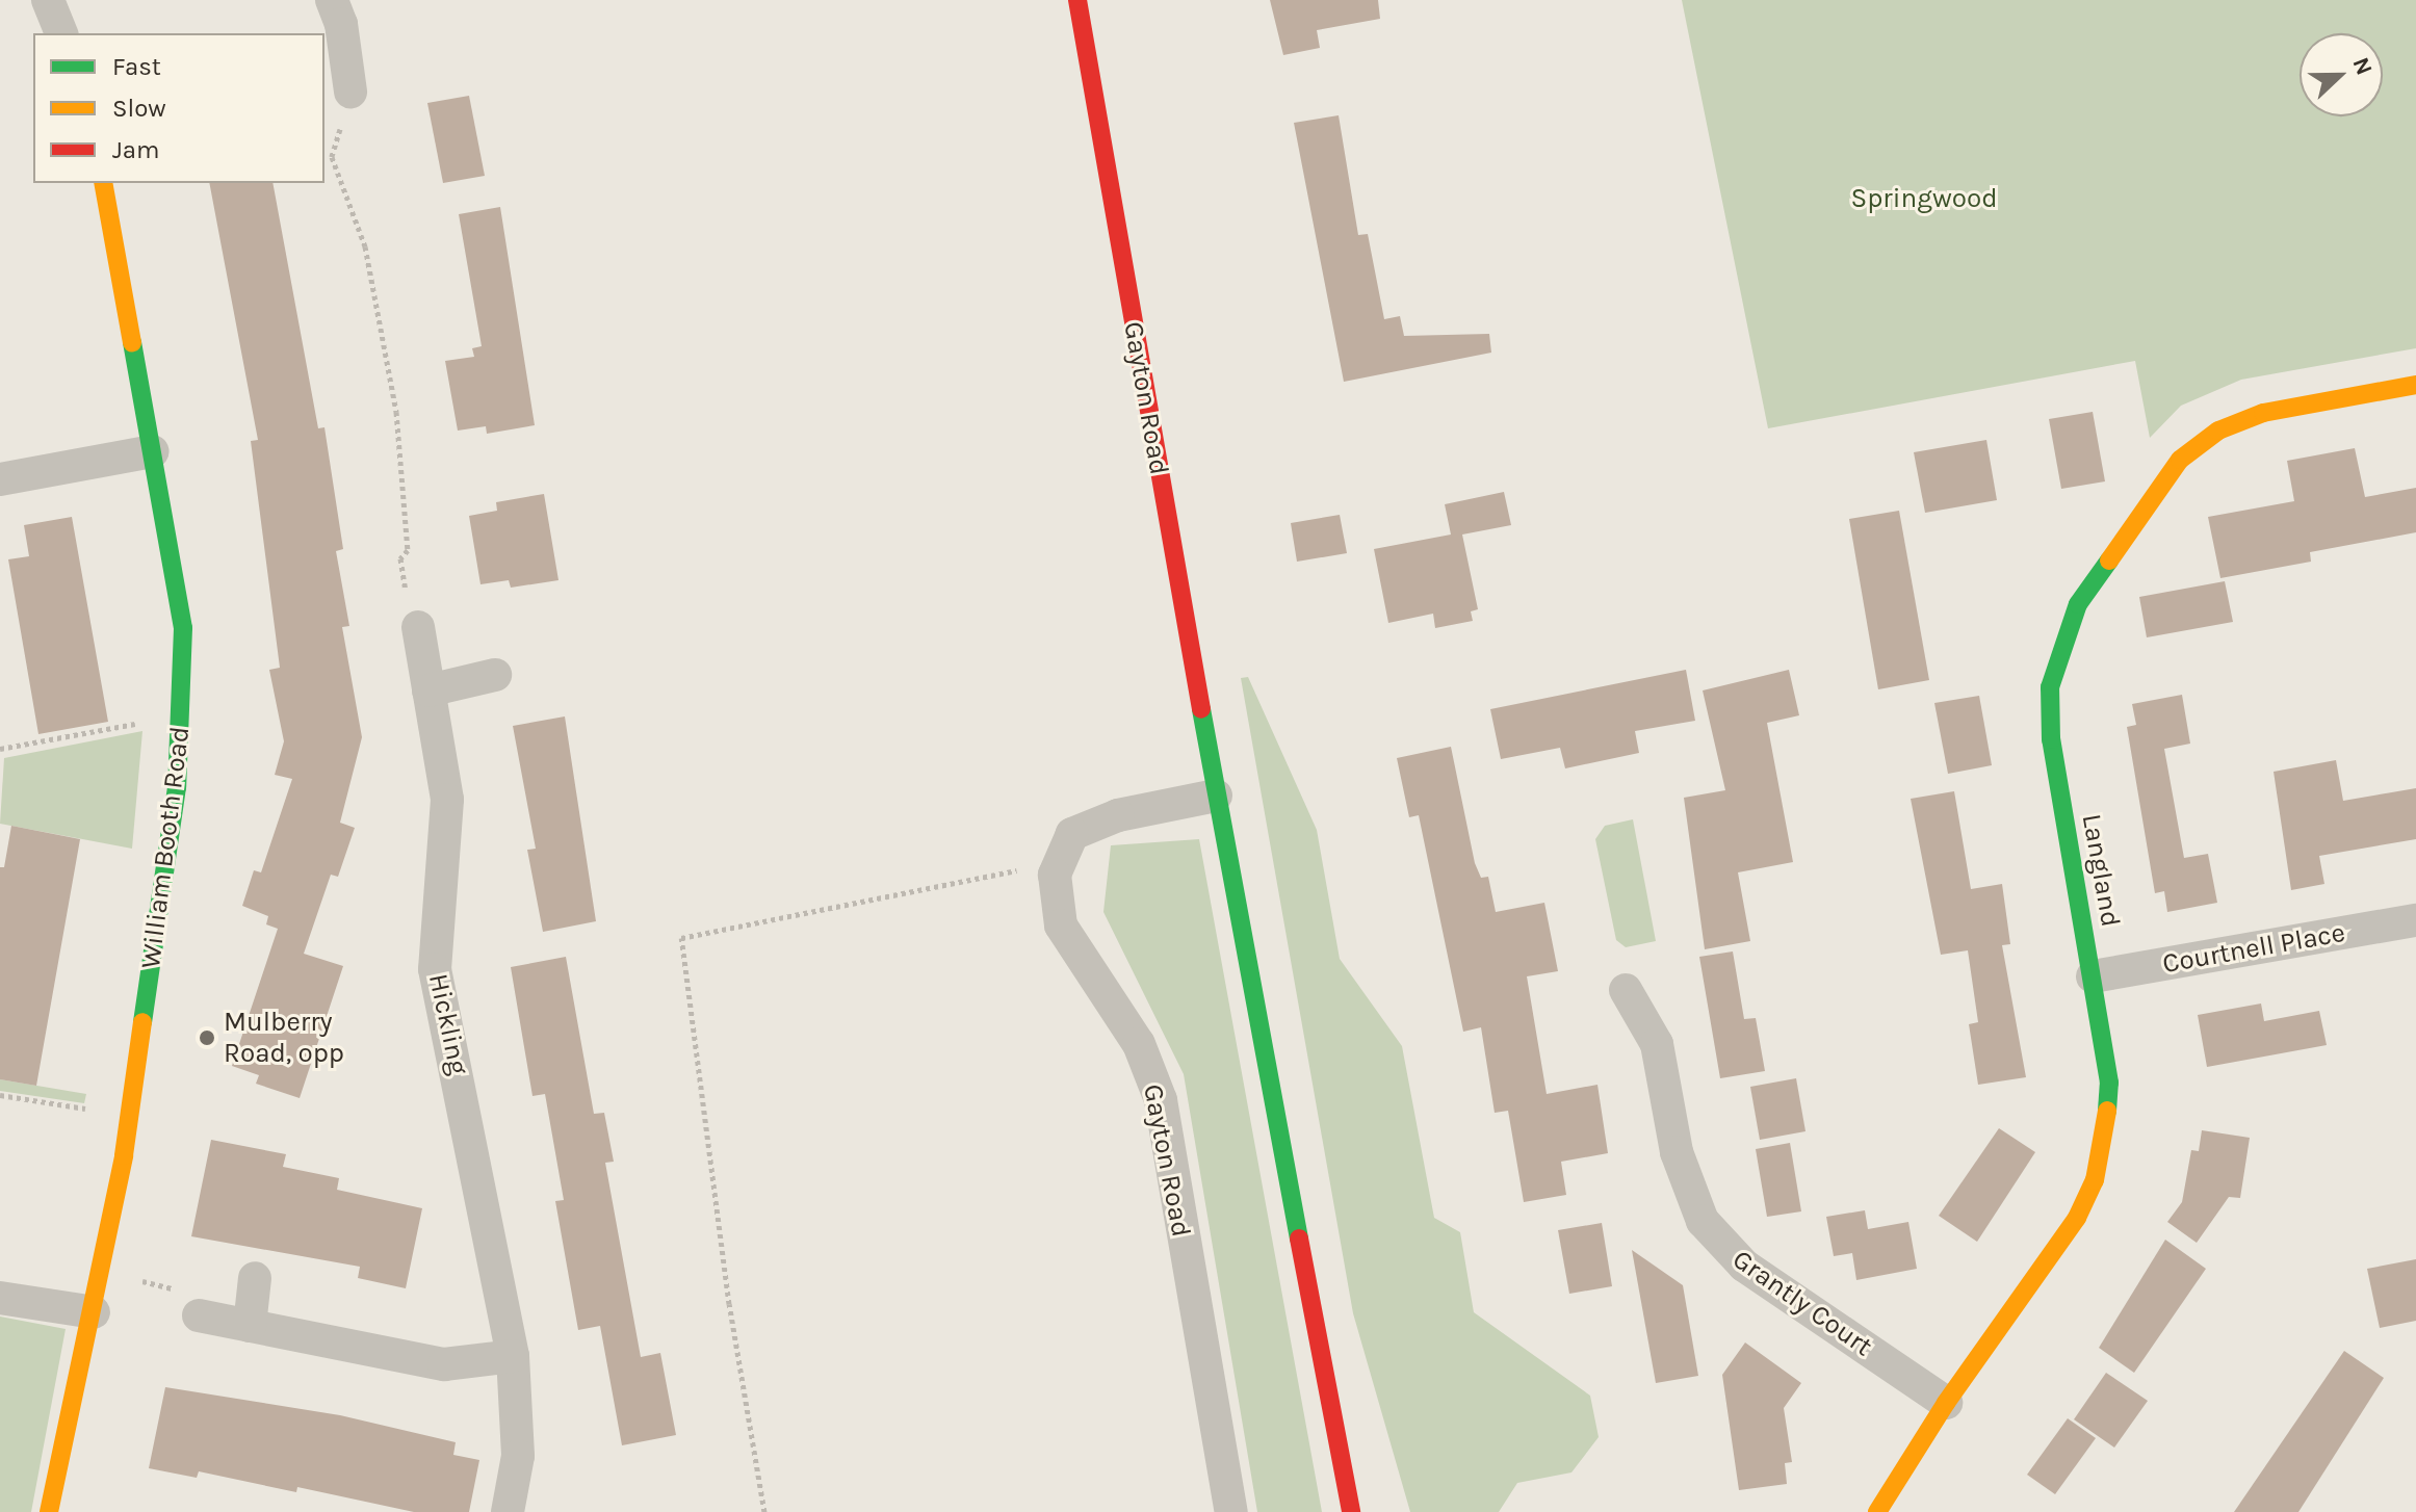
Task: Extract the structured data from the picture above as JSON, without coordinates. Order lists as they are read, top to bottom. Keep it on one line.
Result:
{"streets":{"street":["Gayton Road","William Booth Road","Langland","Courtnell Place","Hickling","Grantly Court"]},"crossings":[["Langland","Courtnell Place"],["Langland","Grantly Court"]],"parks":["Springwood"],"places":["Mulberry Road, opp"],"legend":["Fast","Slow","Jam"],"north":"right"}
